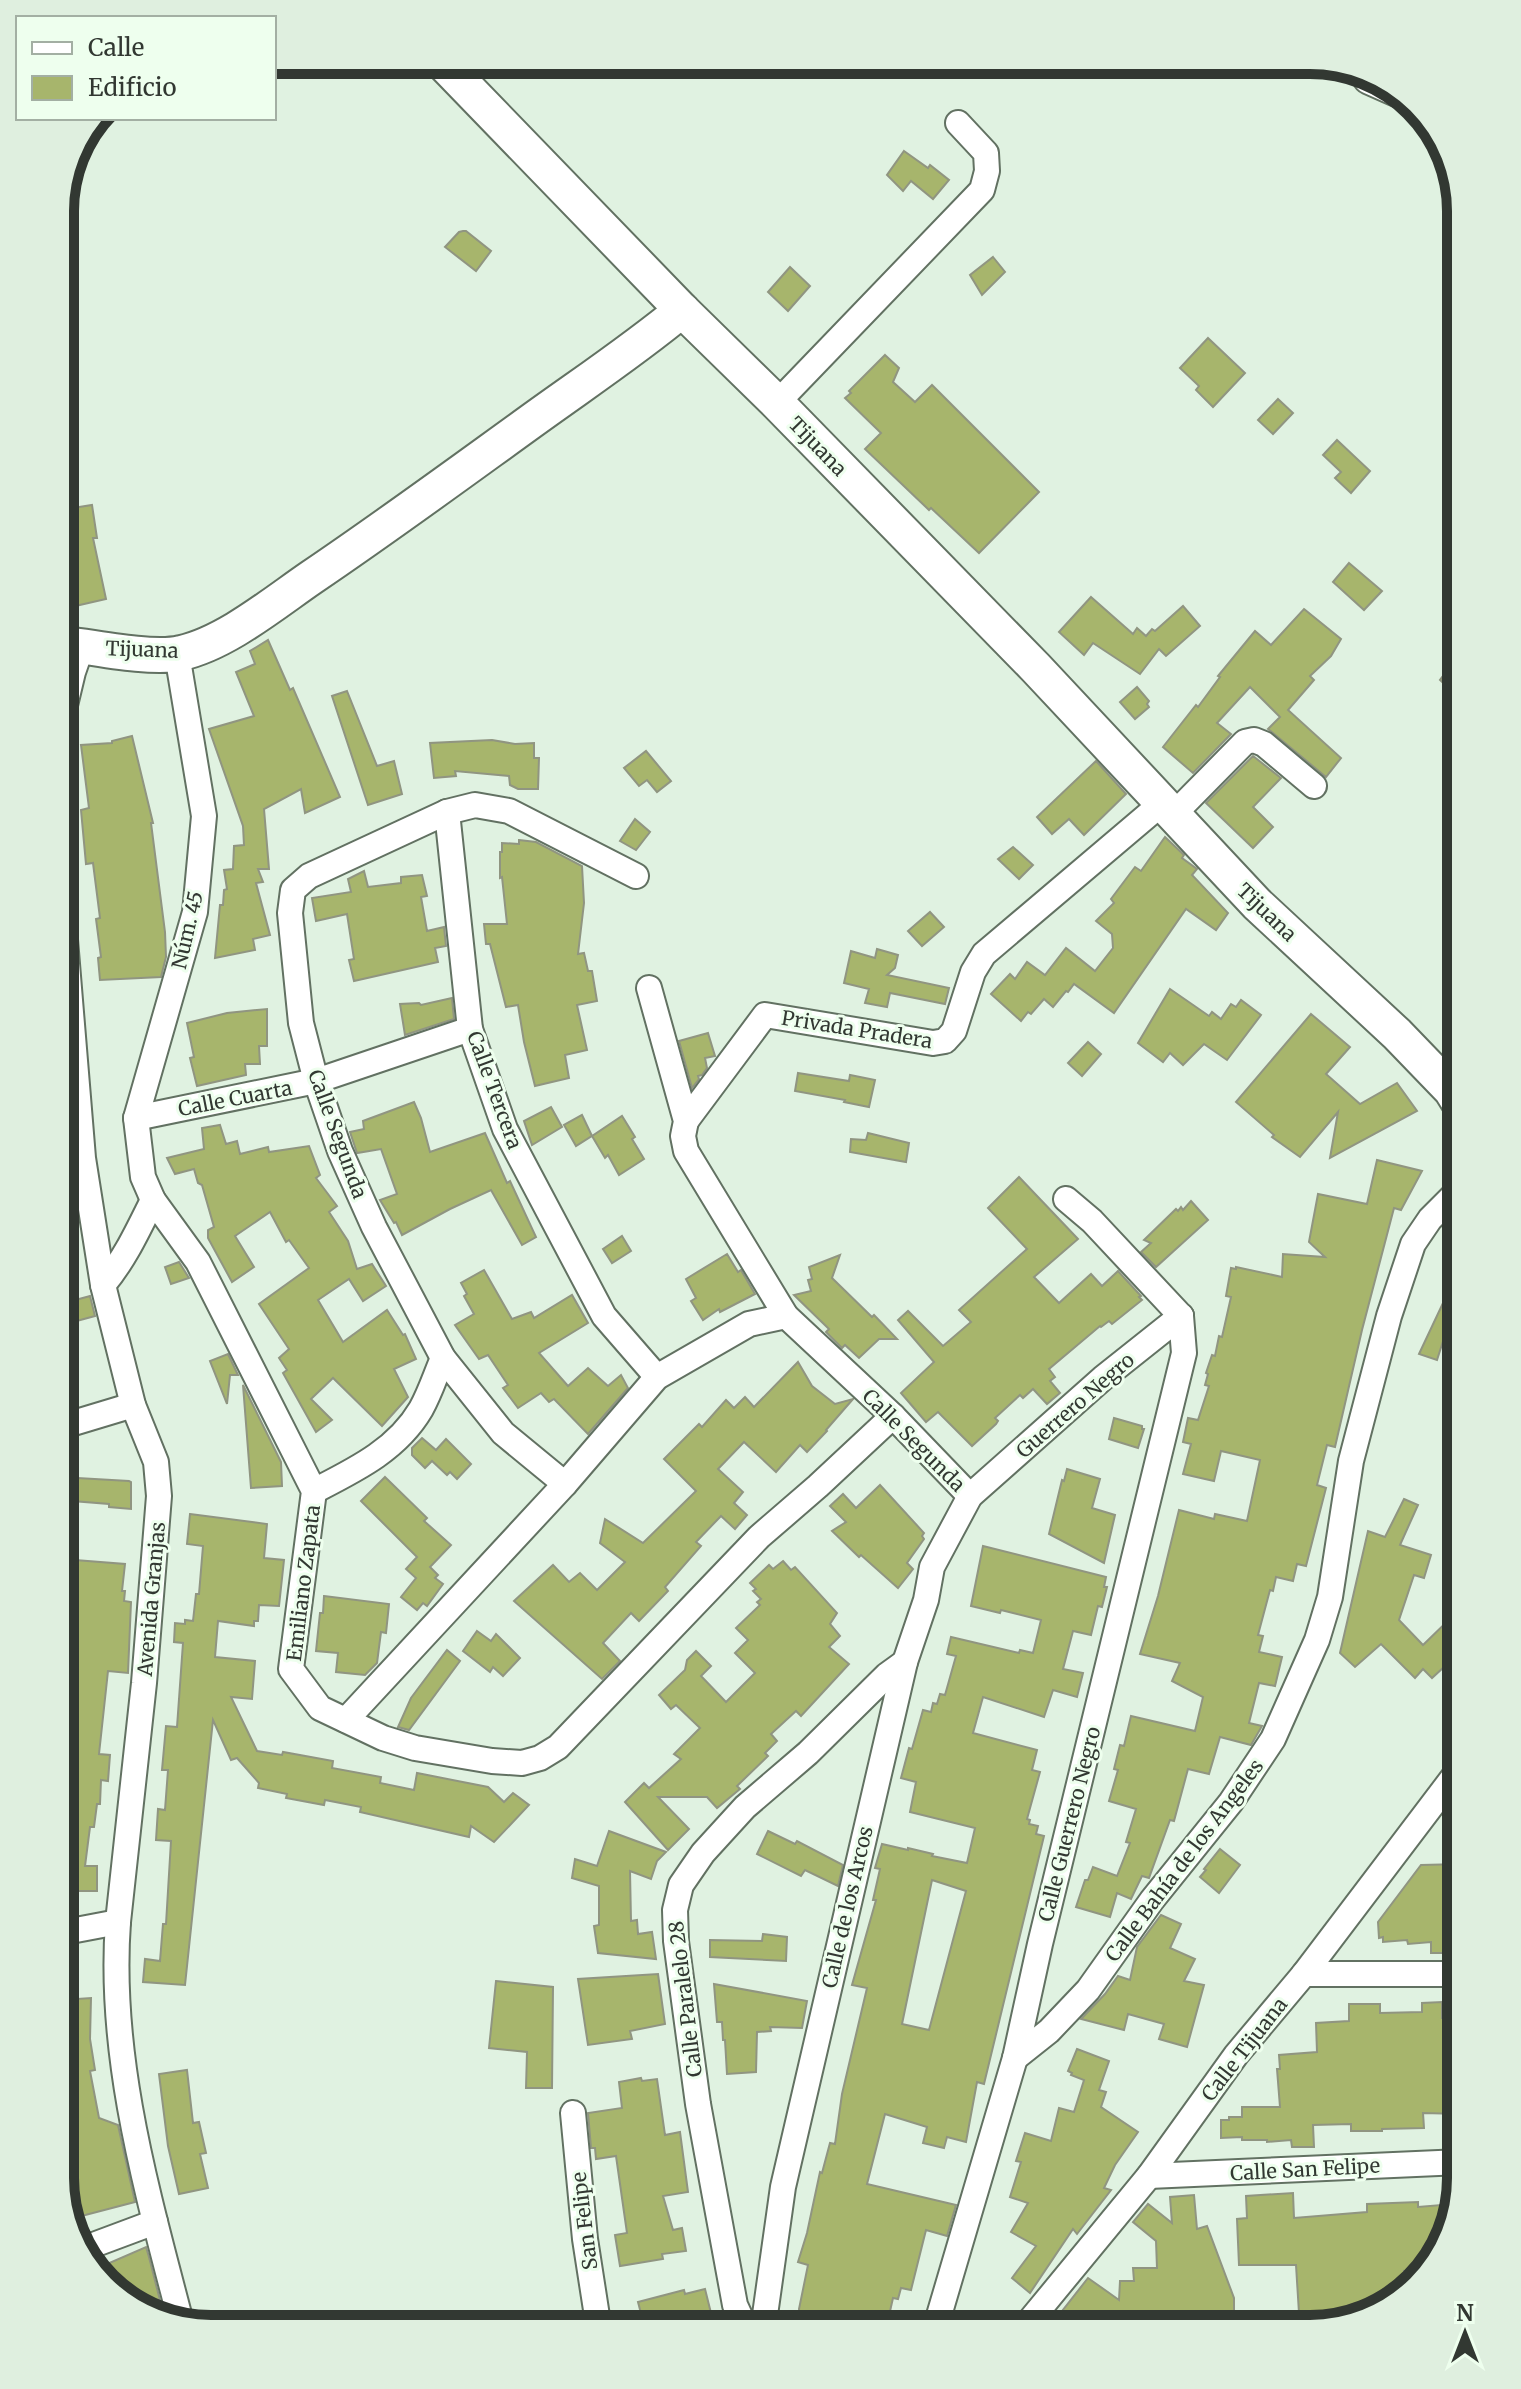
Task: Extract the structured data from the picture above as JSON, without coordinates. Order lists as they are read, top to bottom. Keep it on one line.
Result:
{"streets":{"main road":["Tijuana"],"street":["Núm. 45","Privada Pradera","Calle Tercera","Calle Cuarta","Calle Segunda","Guerrero Negro","Emiliano Zapata","Avenida Granjas","Calle Guerrero Negro","Calle Bahía de los Angeles","Calle de los Arcos","Calle Paralelo 28","Calle Tijuana","Calle San Felipe","San Felipe"]},"crossings":[["Tijuana","Núm. 45"],["Tijuana","Privada Pradera"],["Núm. 45","Calle Cuarta"],["Núm. 45","Emiliano Zapata"],["Privada Pradera","Calle Segunda"],["Calle Tercera","Calle Cuarta"],["Calle Tercera","Calle Segunda"],["Calle Cuarta","Calle Segunda"],["Calle Segunda","Guerrero Negro"],["Calle Segunda","Emiliano Zapata"],["Calle Segunda","Calle de los Arcos"],["Guerrero Negro","Calle Guerrero Negro"],["Guerrero Negro","Calle de los Arcos"],["Calle Guerrero Negro","Calle Bahía de los Angeles"],["Calle de los Arcos","Calle Paralelo 28"],["Calle Tijuana","Calle San Felipe"]],"legend":["Calle","Edificio"],"north":"top"}
